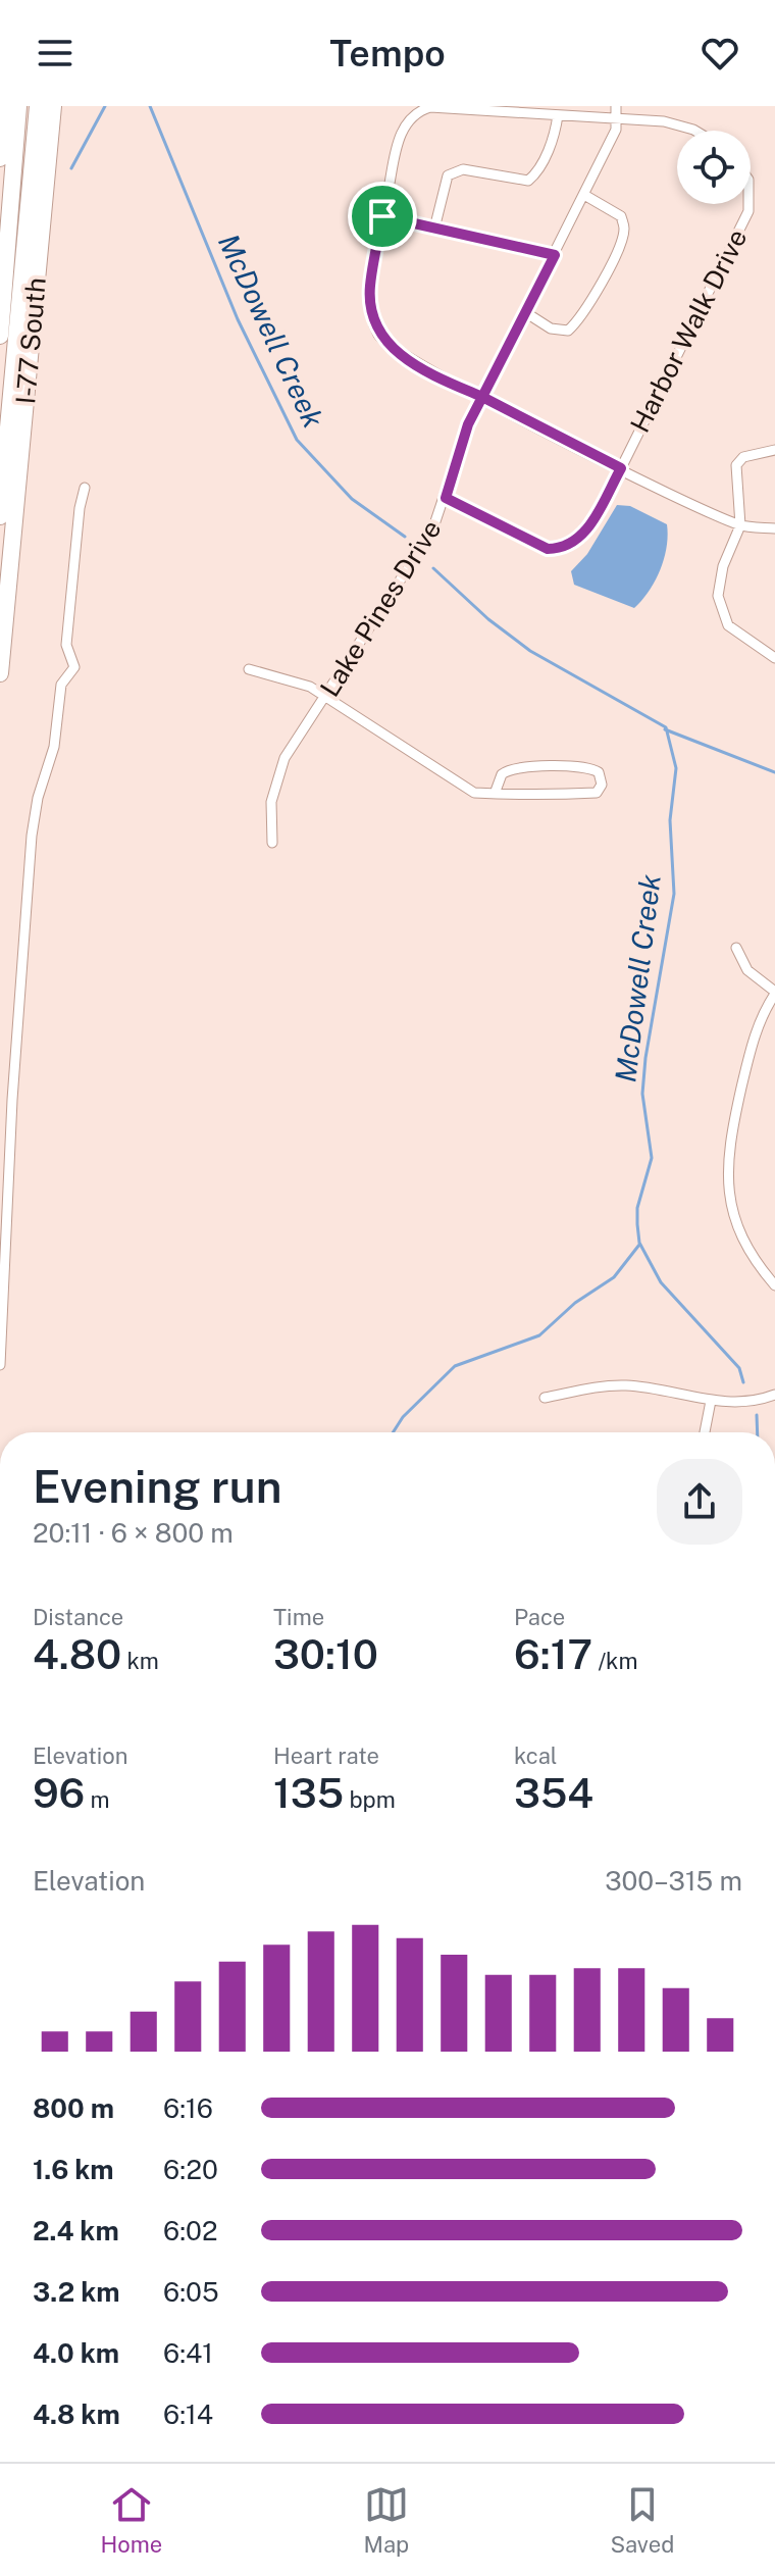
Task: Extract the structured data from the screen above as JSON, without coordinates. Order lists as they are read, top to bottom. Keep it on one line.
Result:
{"streets":{"highway":["I-77 South"],"street":["Harbor Walk Drive","Lake Pines Drive"]},"crossings":[["Harbor Walk Drive","Lake Pines Drive"]],"water":["McDowell Creek"],"page":{"header":"Tempo","heading":["Evening run","20:11 · 6 × 800 m"],"stats":[["Distance","4.80 km"],["Time","30:10"],["Pace","6:17 /km"],["Elevation","96 m"],["Heart rate","135 bpm"],["kcal","354"]],"chart":["Elevation","300–315 m"],"list":[{"name":"800 m","note":"6:16"},{"name":"1.6 km","note":"6:20"},{"name":"2.4 km","note":"6:02"},{"name":"3.2 km","note":"6:05"},{"name":"4.0 km","note":"6:41"},{"name":"4.8 km","note":"6:14"}],"tabs":["Home","Map","Saved"]}}
